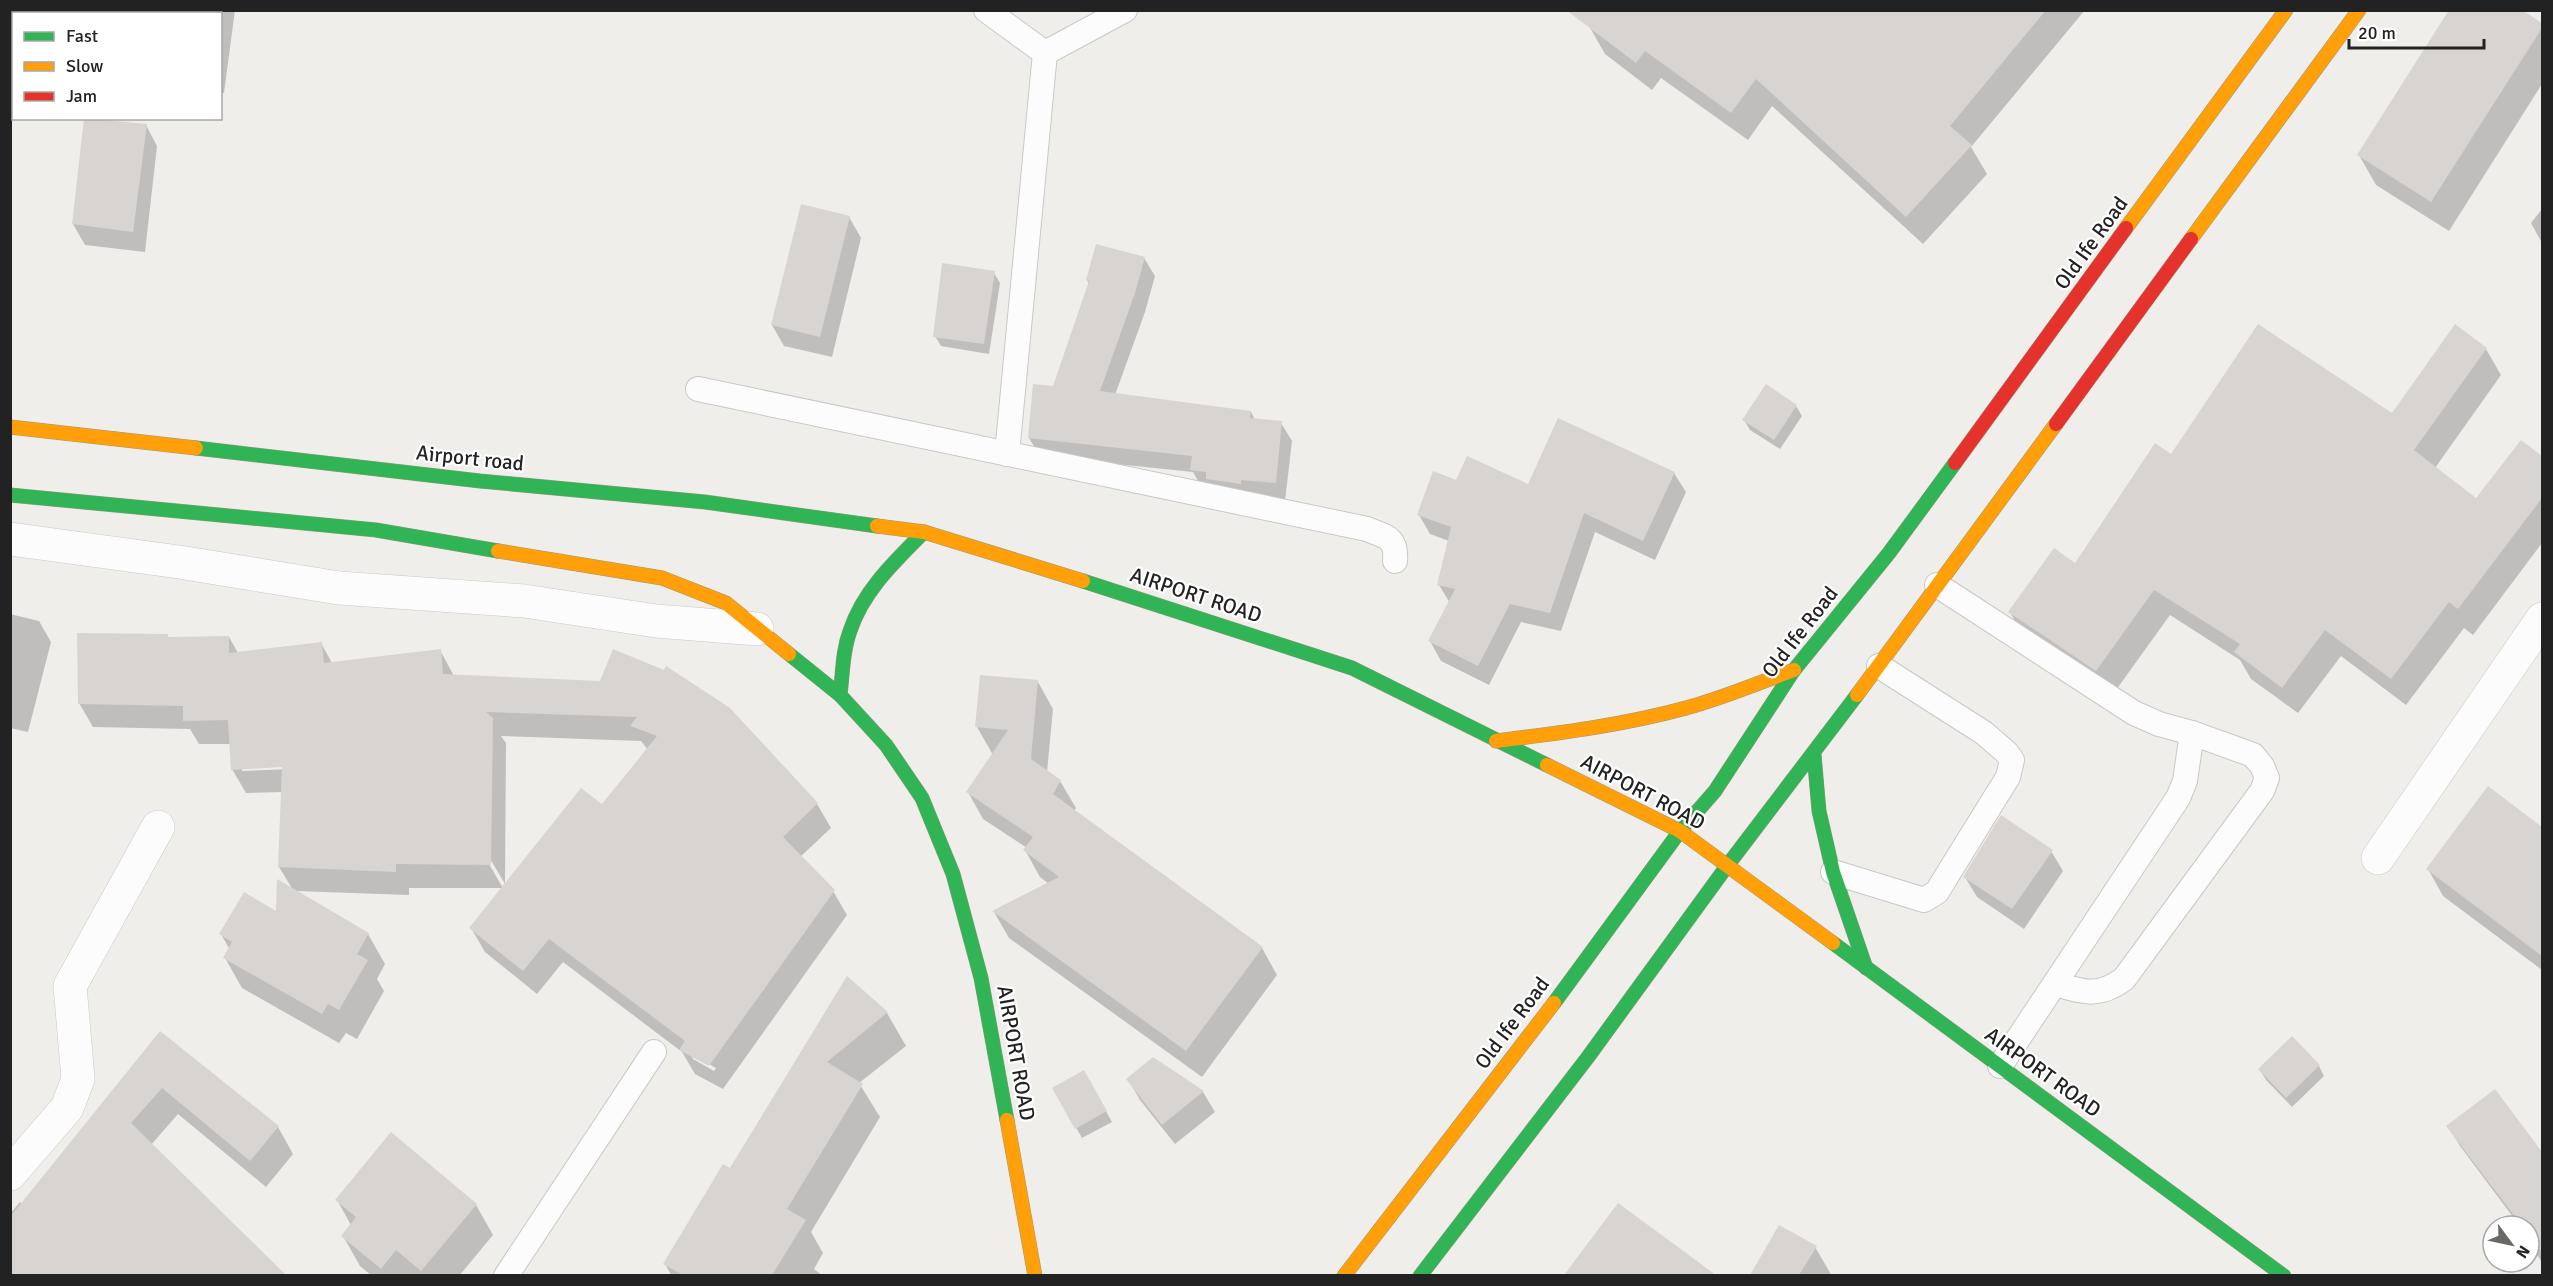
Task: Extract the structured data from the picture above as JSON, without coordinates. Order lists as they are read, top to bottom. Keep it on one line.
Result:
{"streets":{"main road":["Old Ife Road","Airport road","AIRPORT ROAD"]},"crossings":[["Old Ife Road","AIRPORT ROAD"],["Airport road","AIRPORT ROAD"]],"legend":["Fast","Slow","Jam"],"scale_bar":"20 m","north":"bottom right"}
